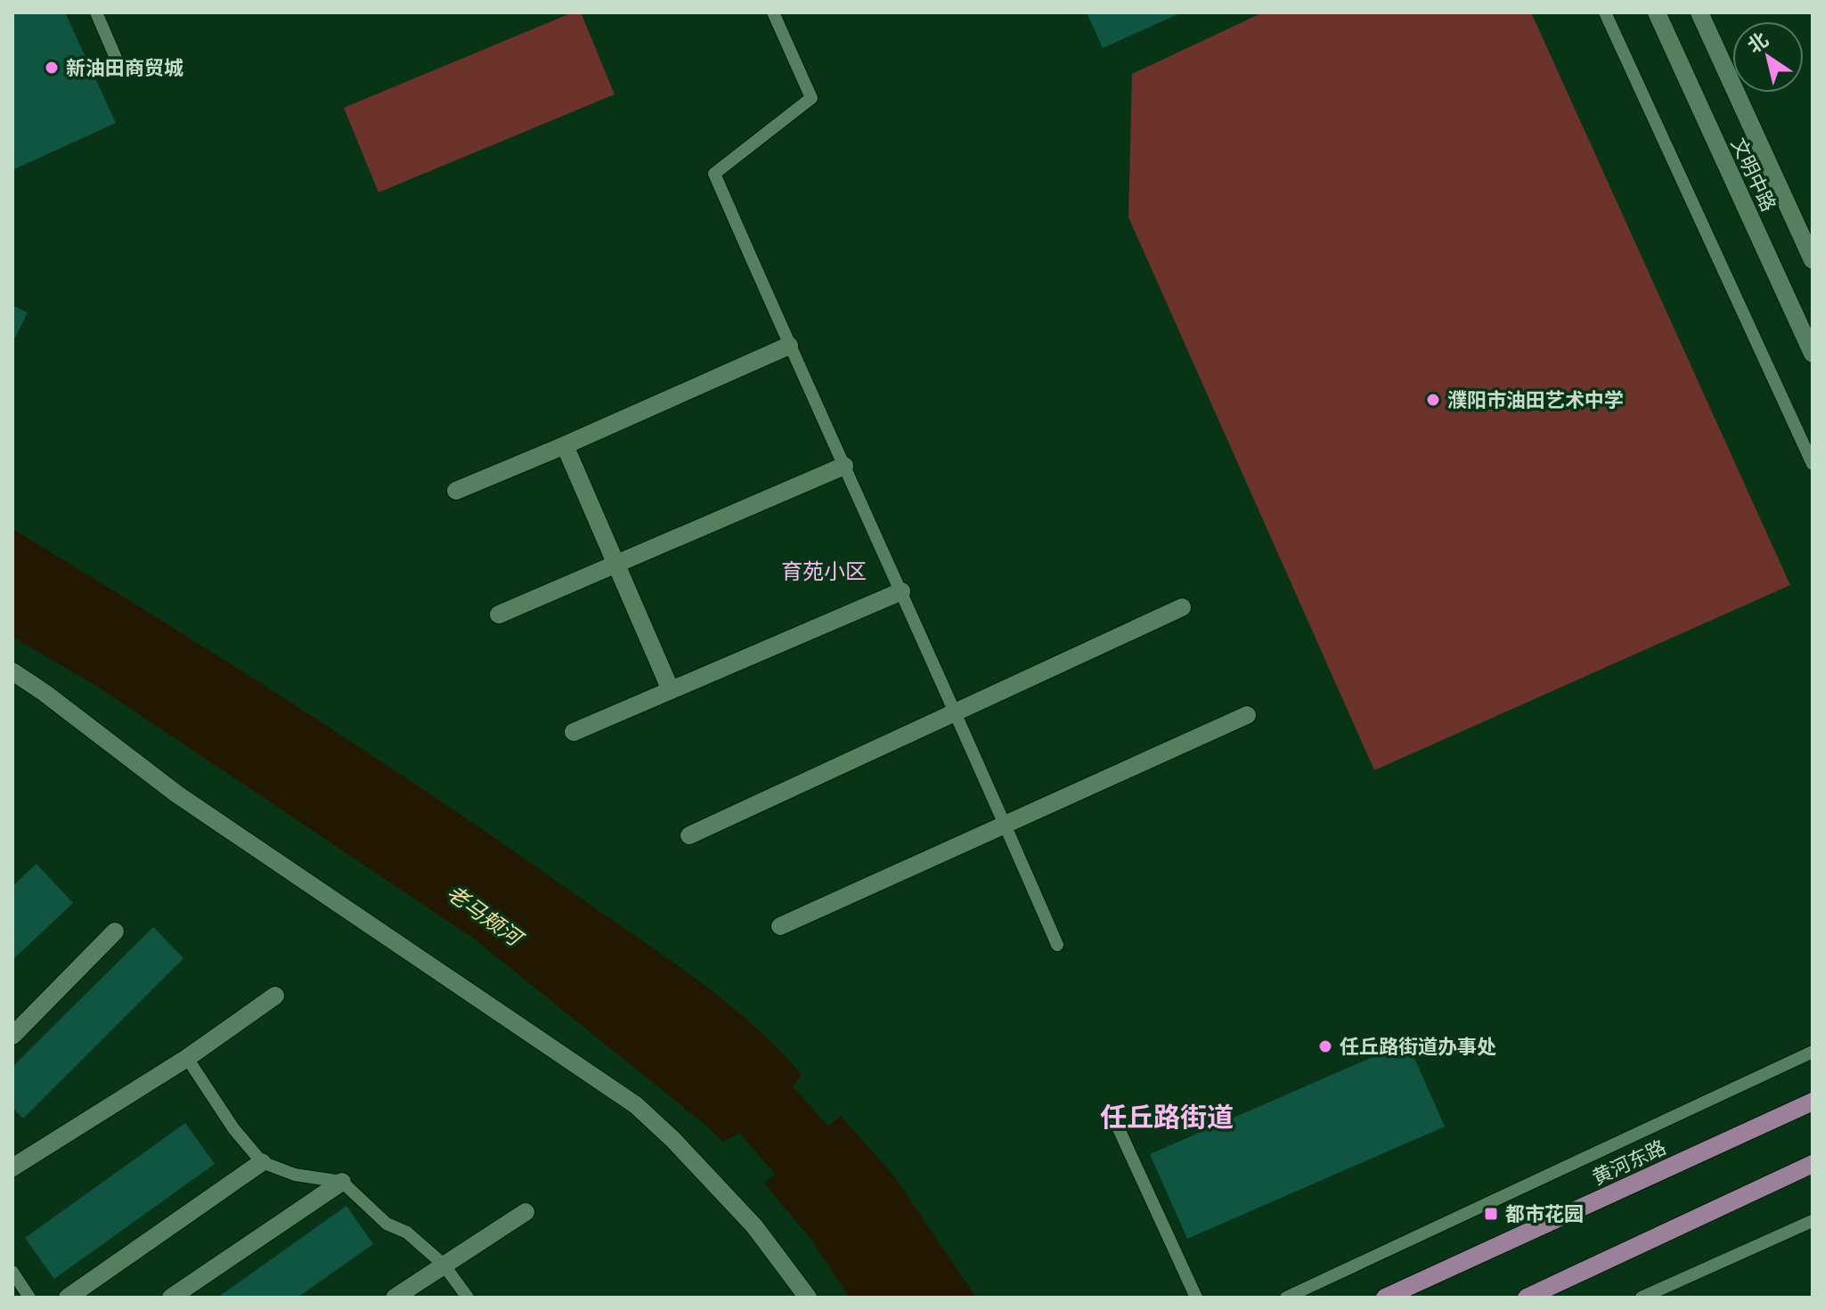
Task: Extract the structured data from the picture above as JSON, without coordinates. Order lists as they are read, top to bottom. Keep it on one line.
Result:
{"streets":{"main road":["黄河东路"],"street":["文明中路"]},"districts":["育苑小区","任丘路街道"],"water":["老马颊河"],"places":{"other":["新油田商贸城","濮阳市油田艺术中学","任丘路街道办事处"],"transit":["都市花园"]},"north":"top left"}
